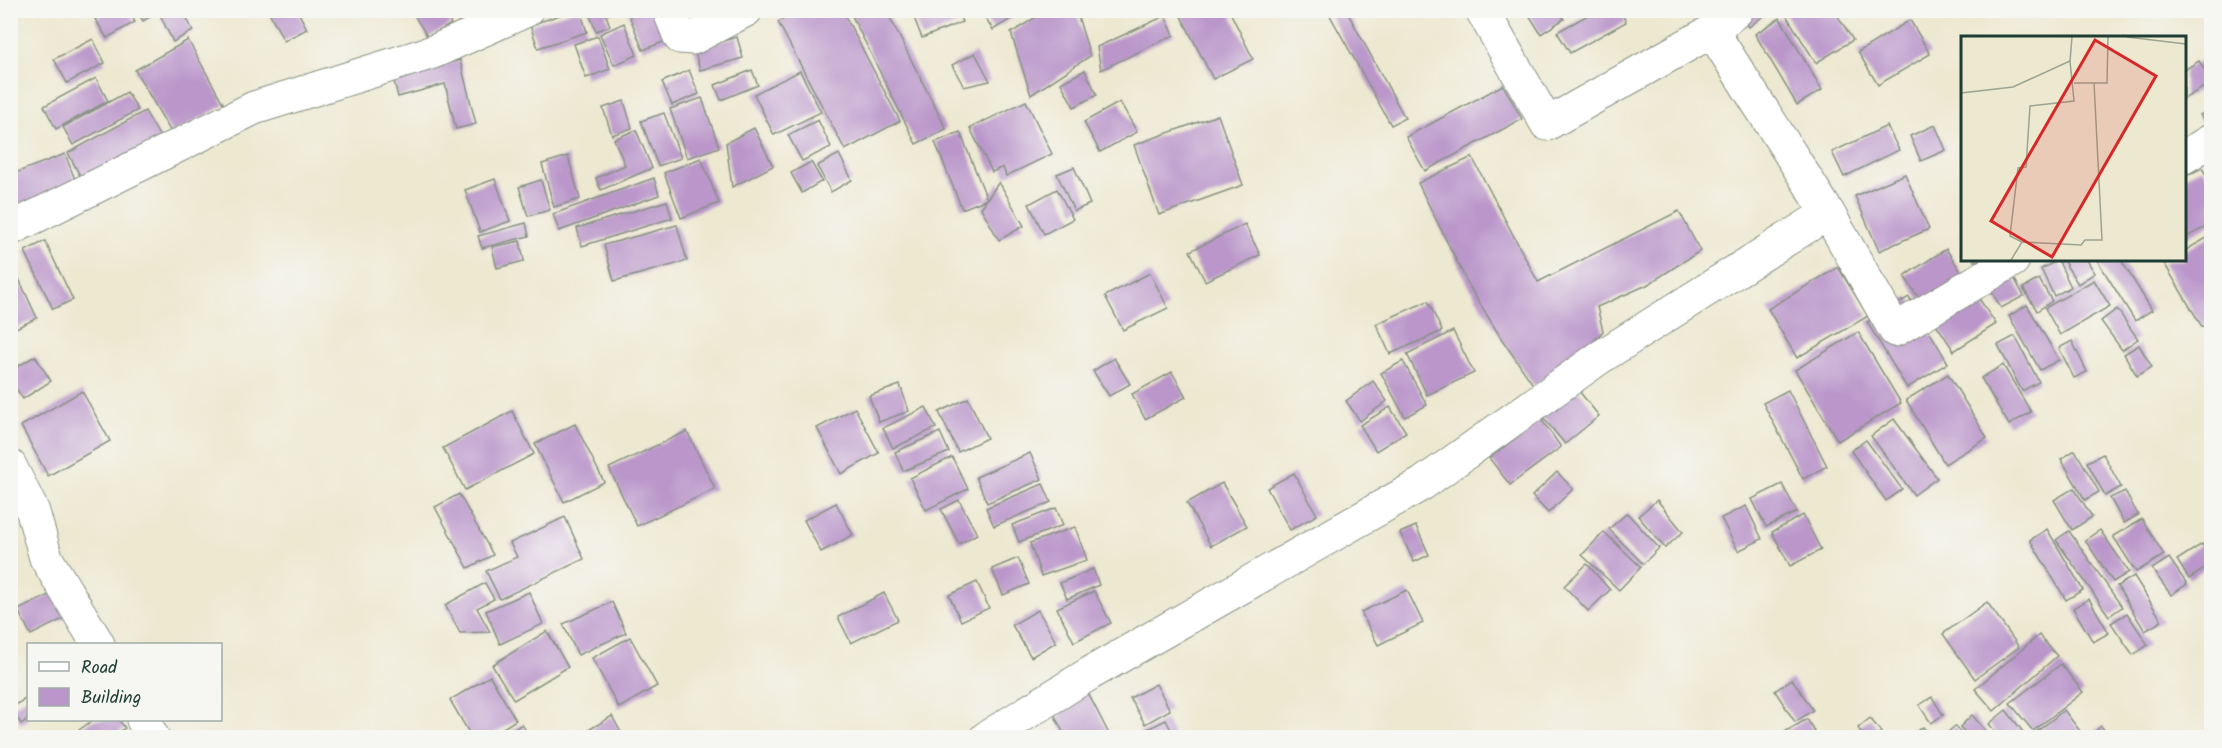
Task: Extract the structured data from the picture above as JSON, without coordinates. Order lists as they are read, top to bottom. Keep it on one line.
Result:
{"legend":["Road","Building"]}
